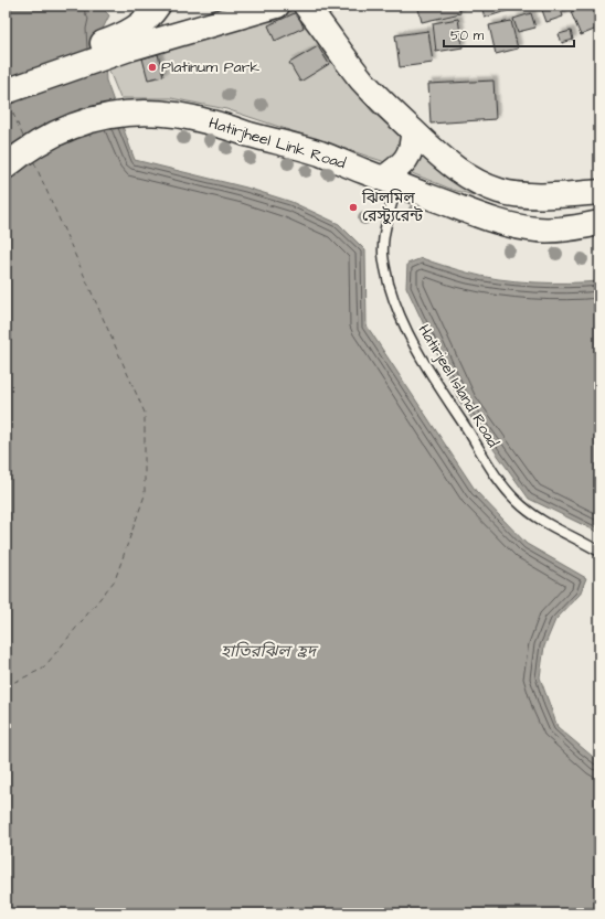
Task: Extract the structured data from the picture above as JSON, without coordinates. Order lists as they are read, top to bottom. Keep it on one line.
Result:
{"streets":{"main road":["Hatirjheel Link Road"],"lane":["Hatirjeel Island Road"]},"crossings":[["Hatirjheel Link Road","Hatirjeel Island Road"]],"water":["হাতিরঝিল হ্রদ"],"places":["Platinum Park","ঝিলমিল রেস্ট্যুরেন্ট"],"scale_bar":"50 m"}
